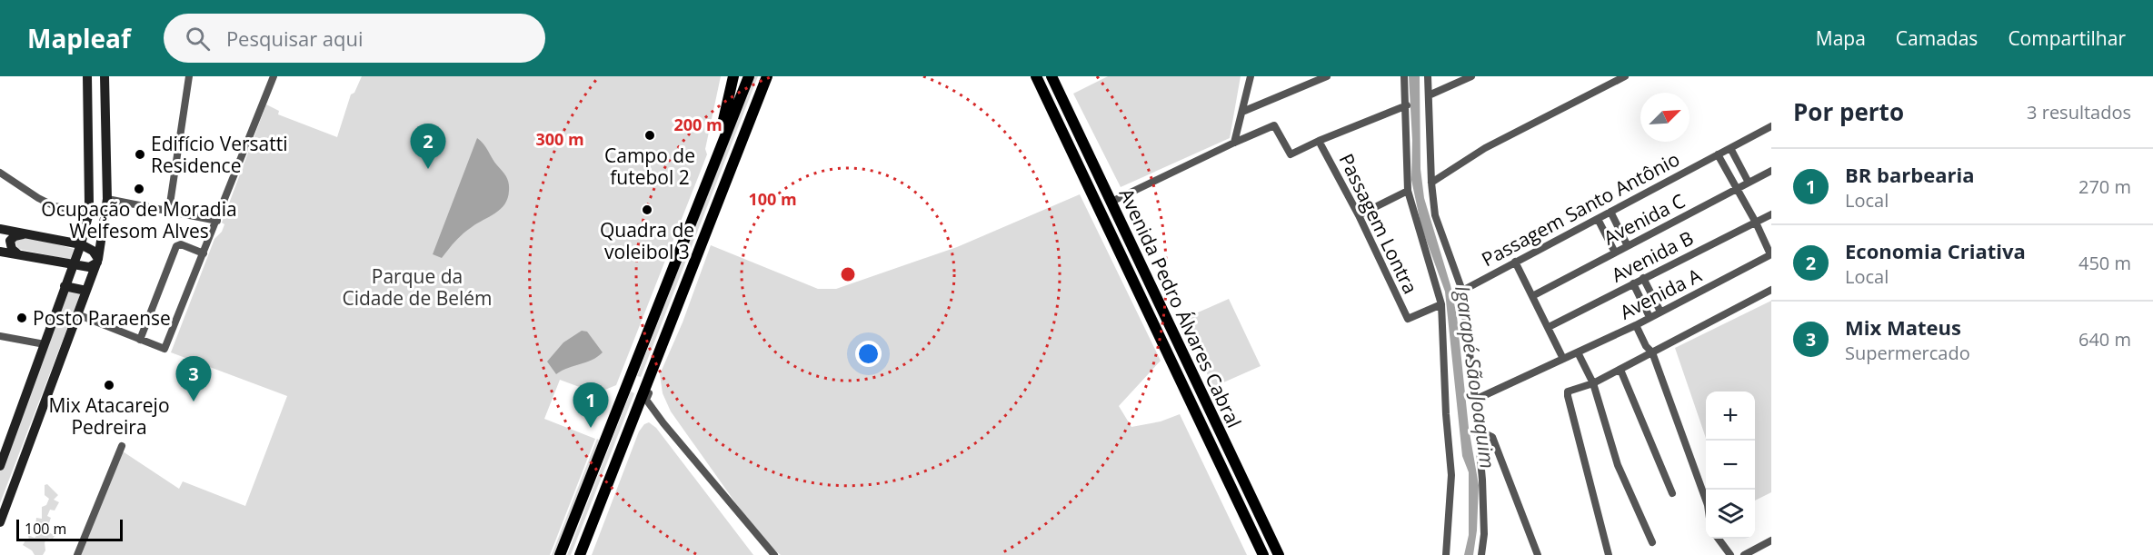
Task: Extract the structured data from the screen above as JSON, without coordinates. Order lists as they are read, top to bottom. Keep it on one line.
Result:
{"streets":{"main road":["Avenida Pedro Álvares Cabral"],"street":["Passagem Santo Antônio","Avenida C","Passagem Lontra","Avenida B","Avenida A"]},"water":["Igarapé São Joaquim"],"parks":["Parque da Cidade de Belém"],"places":["Campo de futebol 2","Edifício Versatti Residence","Ocupação de Moradia Welfesom Alves","Quadra de voleibol 3","Posto Paraense","Mix Atacarejo Pedreira"],"scale_bar":"100 m","north":"top right","page":{"header":"Mapleaf","search":"Pesquisar aqui","nav":["Mapa","Camadas","Compartilhar"],"heading":["Por perto","3 resultados"],"pins":["2","3","1"],"list":[{"mark":"1","name":"BR barbearia","note":"Local","value":"270 m"},{"mark":"2","name":"Economia Criativa","note":"Local","value":"450 m"},{"mark":"3","name":"Mix Mateus","note":"Supermercado","value":"640 m"}],"map_buttons":["+","−"],"scale":"100 m"},"rings":["200 m","300 m","100 m"]}
